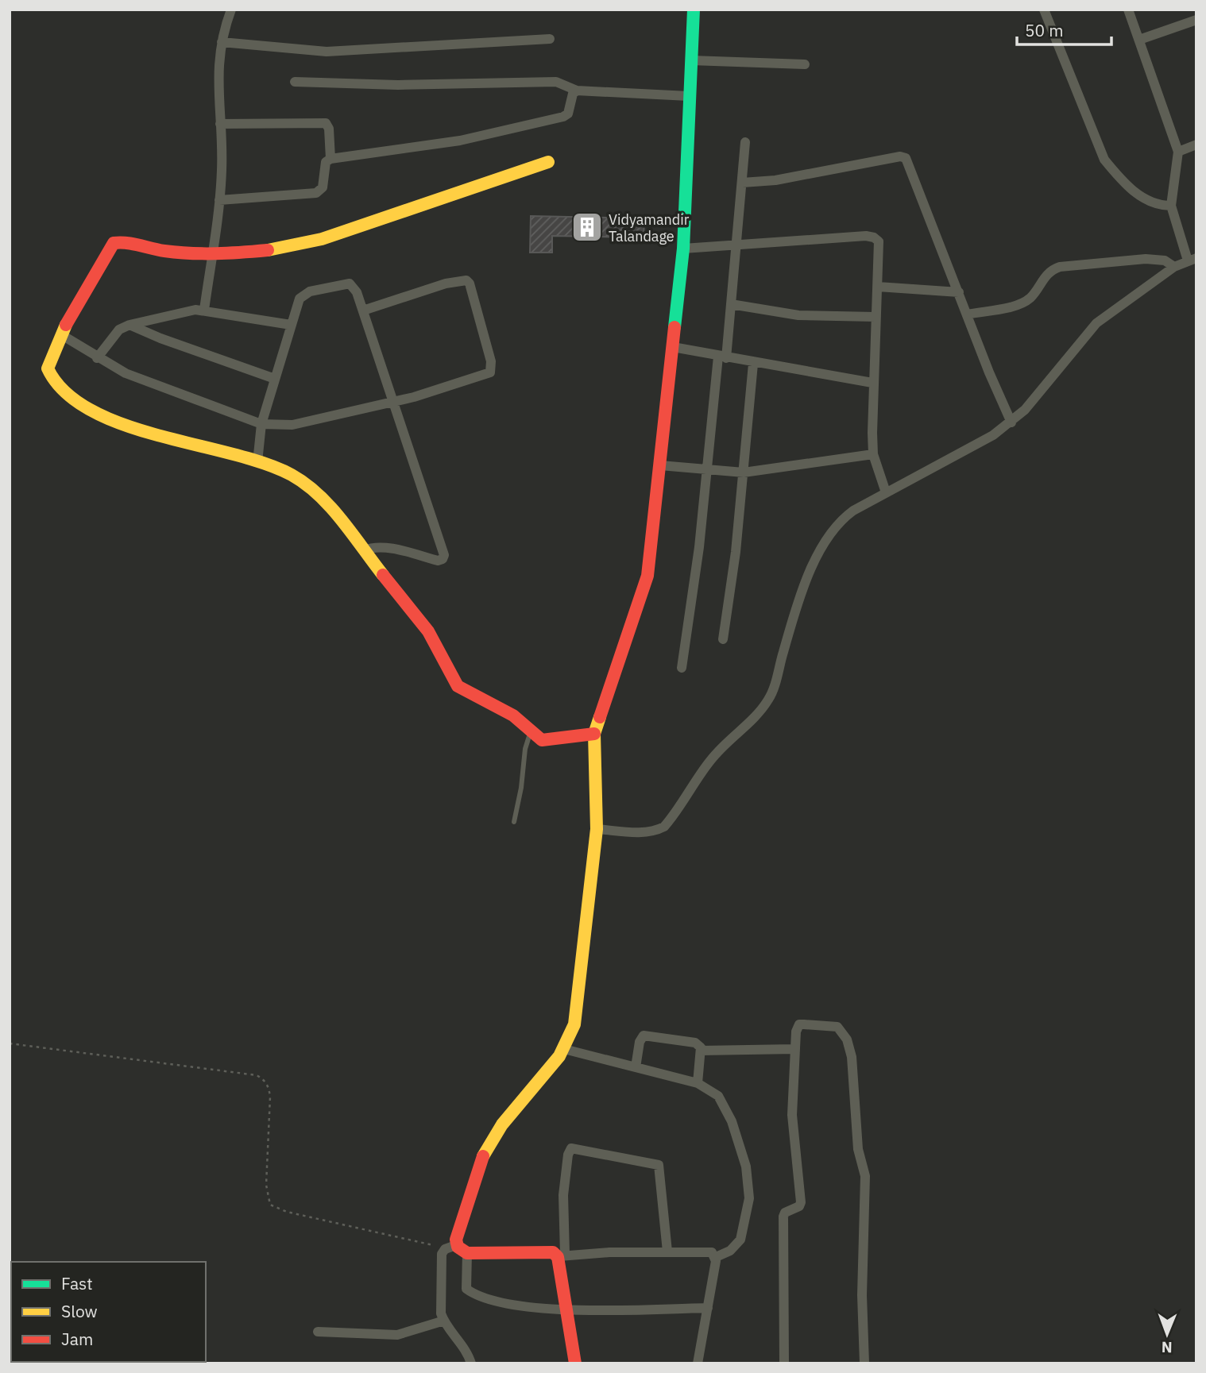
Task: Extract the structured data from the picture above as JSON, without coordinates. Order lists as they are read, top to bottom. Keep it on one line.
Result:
{"places":{"building":["Vidyamandir Talandage"]},"legend":["Fast","Slow","Jam"],"scale_bar":"50 m","north":"bottom"}
